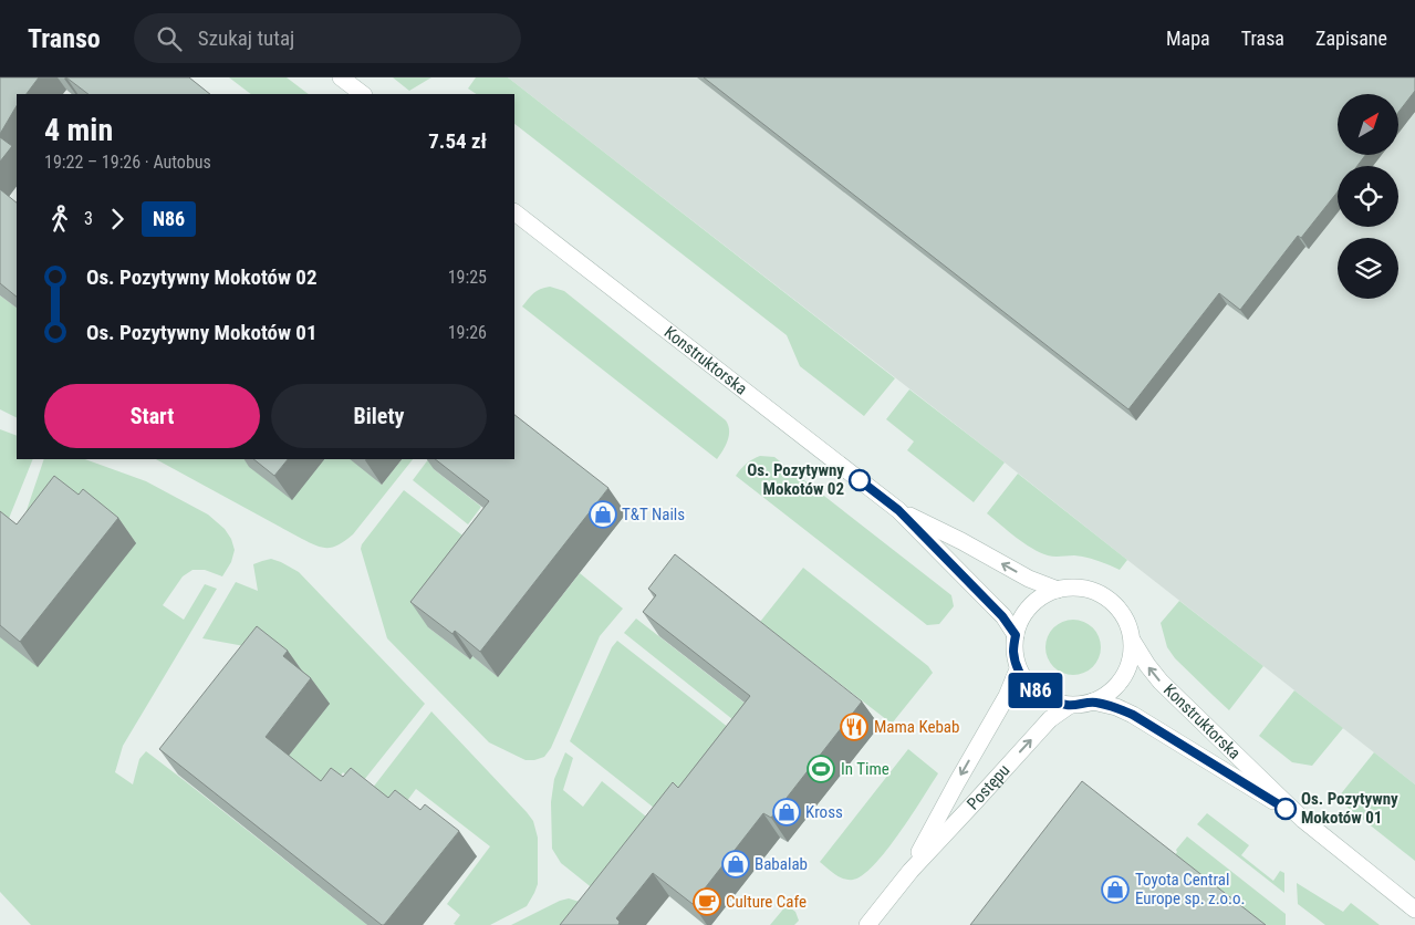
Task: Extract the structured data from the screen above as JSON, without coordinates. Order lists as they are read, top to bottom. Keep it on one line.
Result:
{"streets":{"street":["Konstruktorska","Postępu"]},"crossings":[["Konstruktorska","Postępu"]],"places":{"other":["Os. Pozytywny Mokotów 02","Os. Pozytywny Mokotów 01"],"shop":["T&T Nails","Kross","Babalab","Toyota Central Europe sp. z.o.o."],"restaurant":["Mama Kebab"],"sports":["In Time"],"cafe":["Culture Cafe"]},"lines":["bus line N86"],"north":"top right","page":{"header":"Transo","search":"Szukaj tutaj","nav":["Mapa","Trasa","Zapisane"],"on_map":"N86","heading":["4 min","19:22 – 19:26 · Autobus","7.54 zł"],"legs":["3","N86"],"list":[{"name":"Os. Pozytywny Mokotów 02","value":"19:25"},{"name":"Os. Pozytywny Mokotów 01","value":"19:26"}],"buttons":["Start","Bilety"]}}
